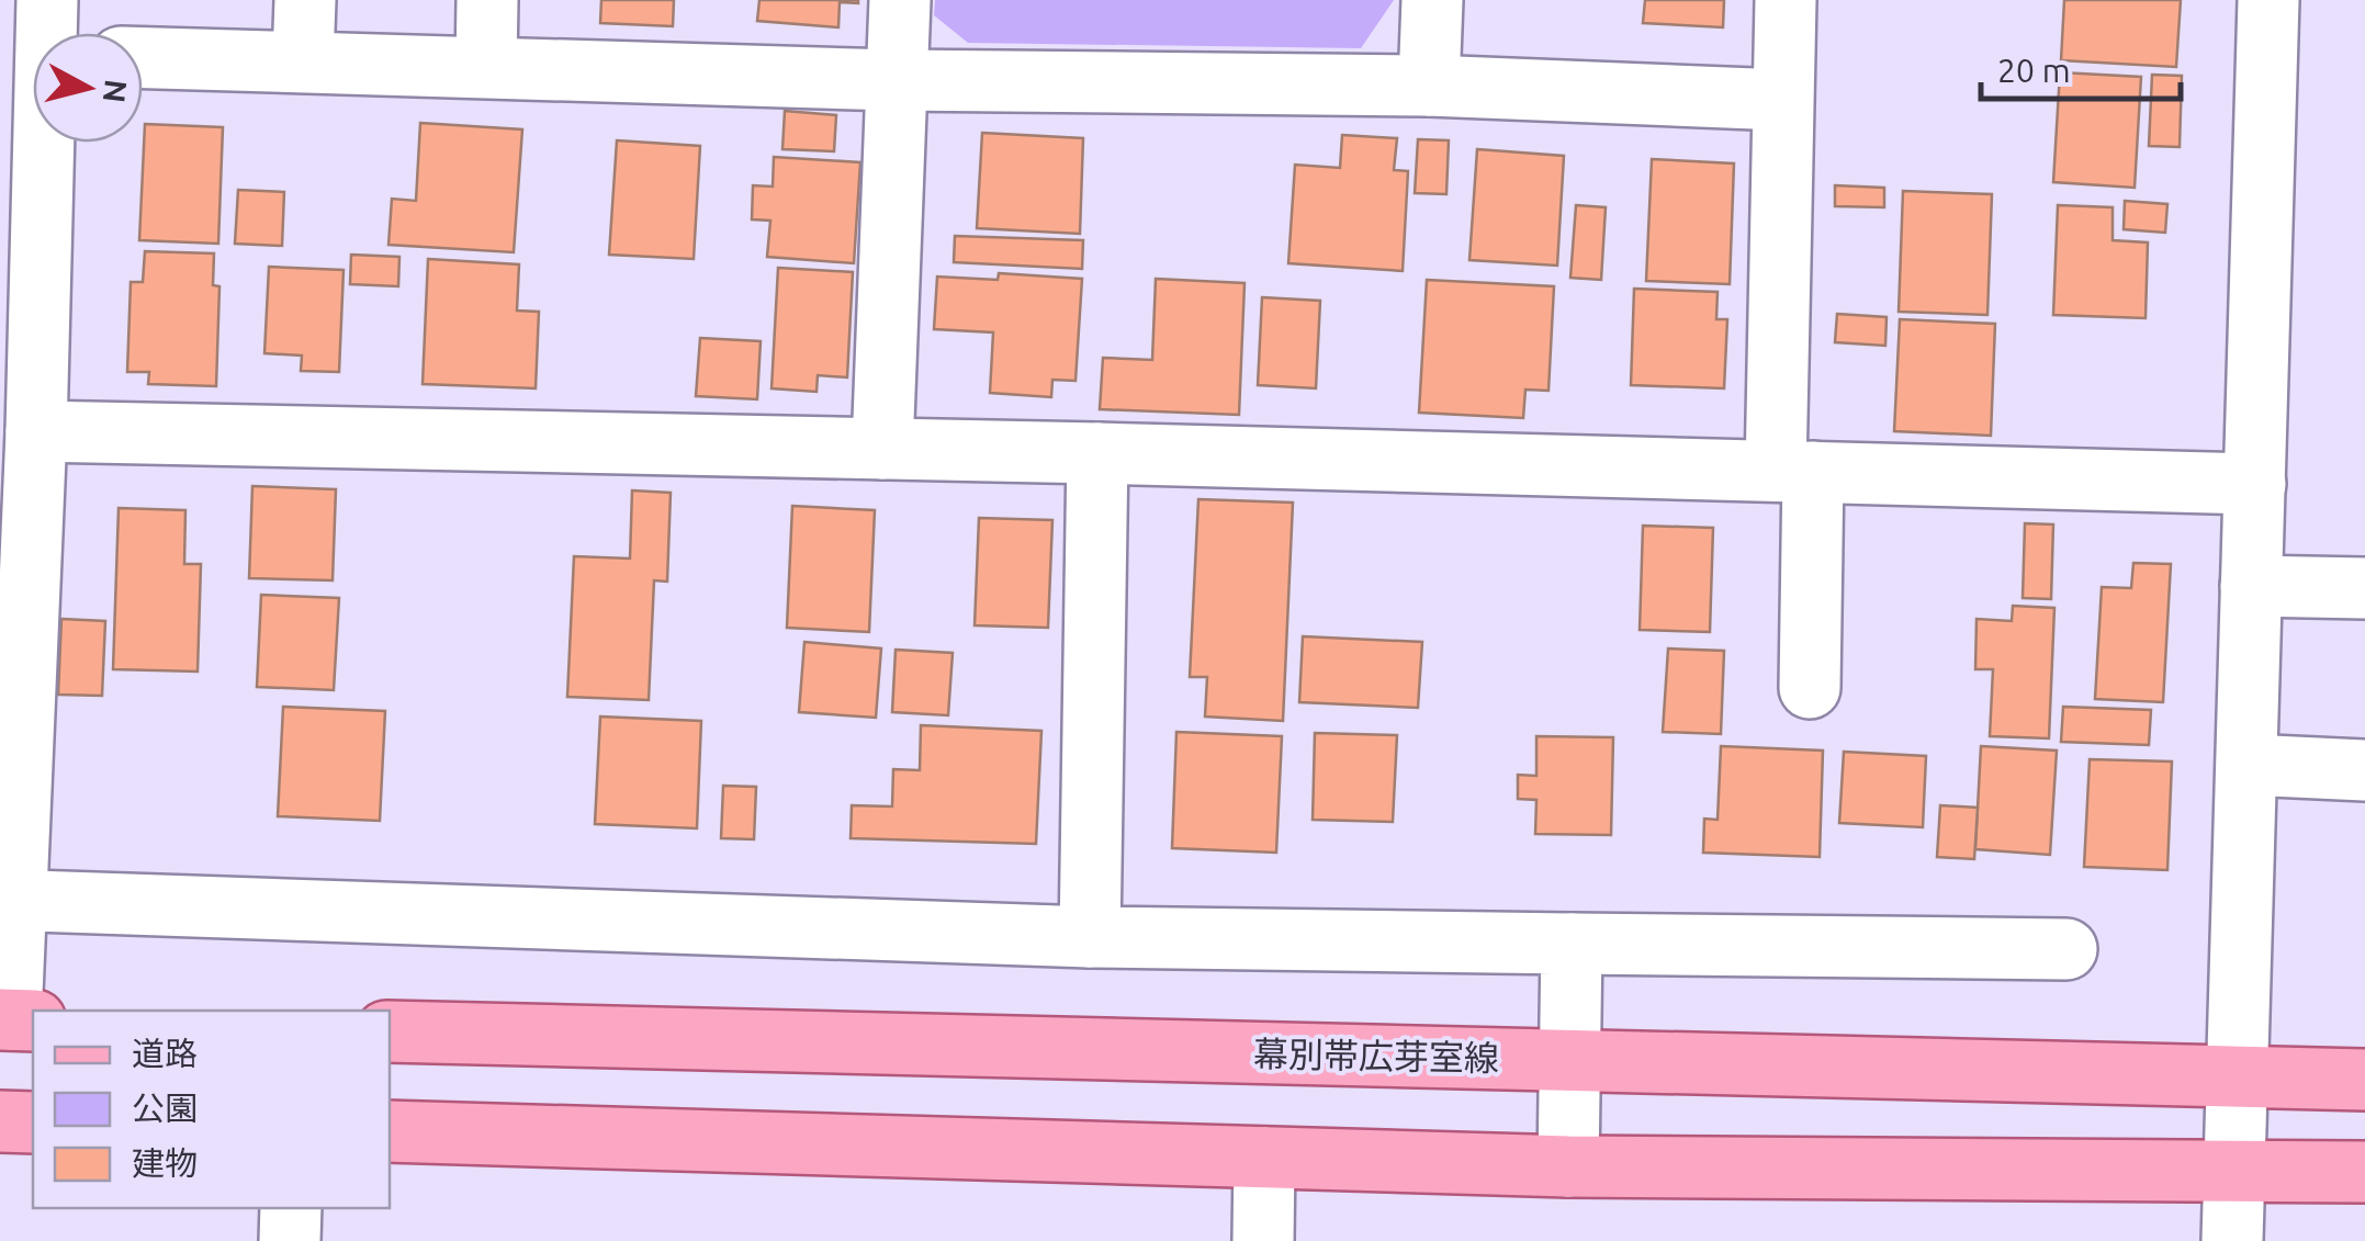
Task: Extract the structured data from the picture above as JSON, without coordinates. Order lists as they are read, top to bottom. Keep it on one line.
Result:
{"streets":{"main road":["幕別帯広芽室線"]},"legend":["道路","公園","建物"],"scale_bar":"20 m","north":"right"}
